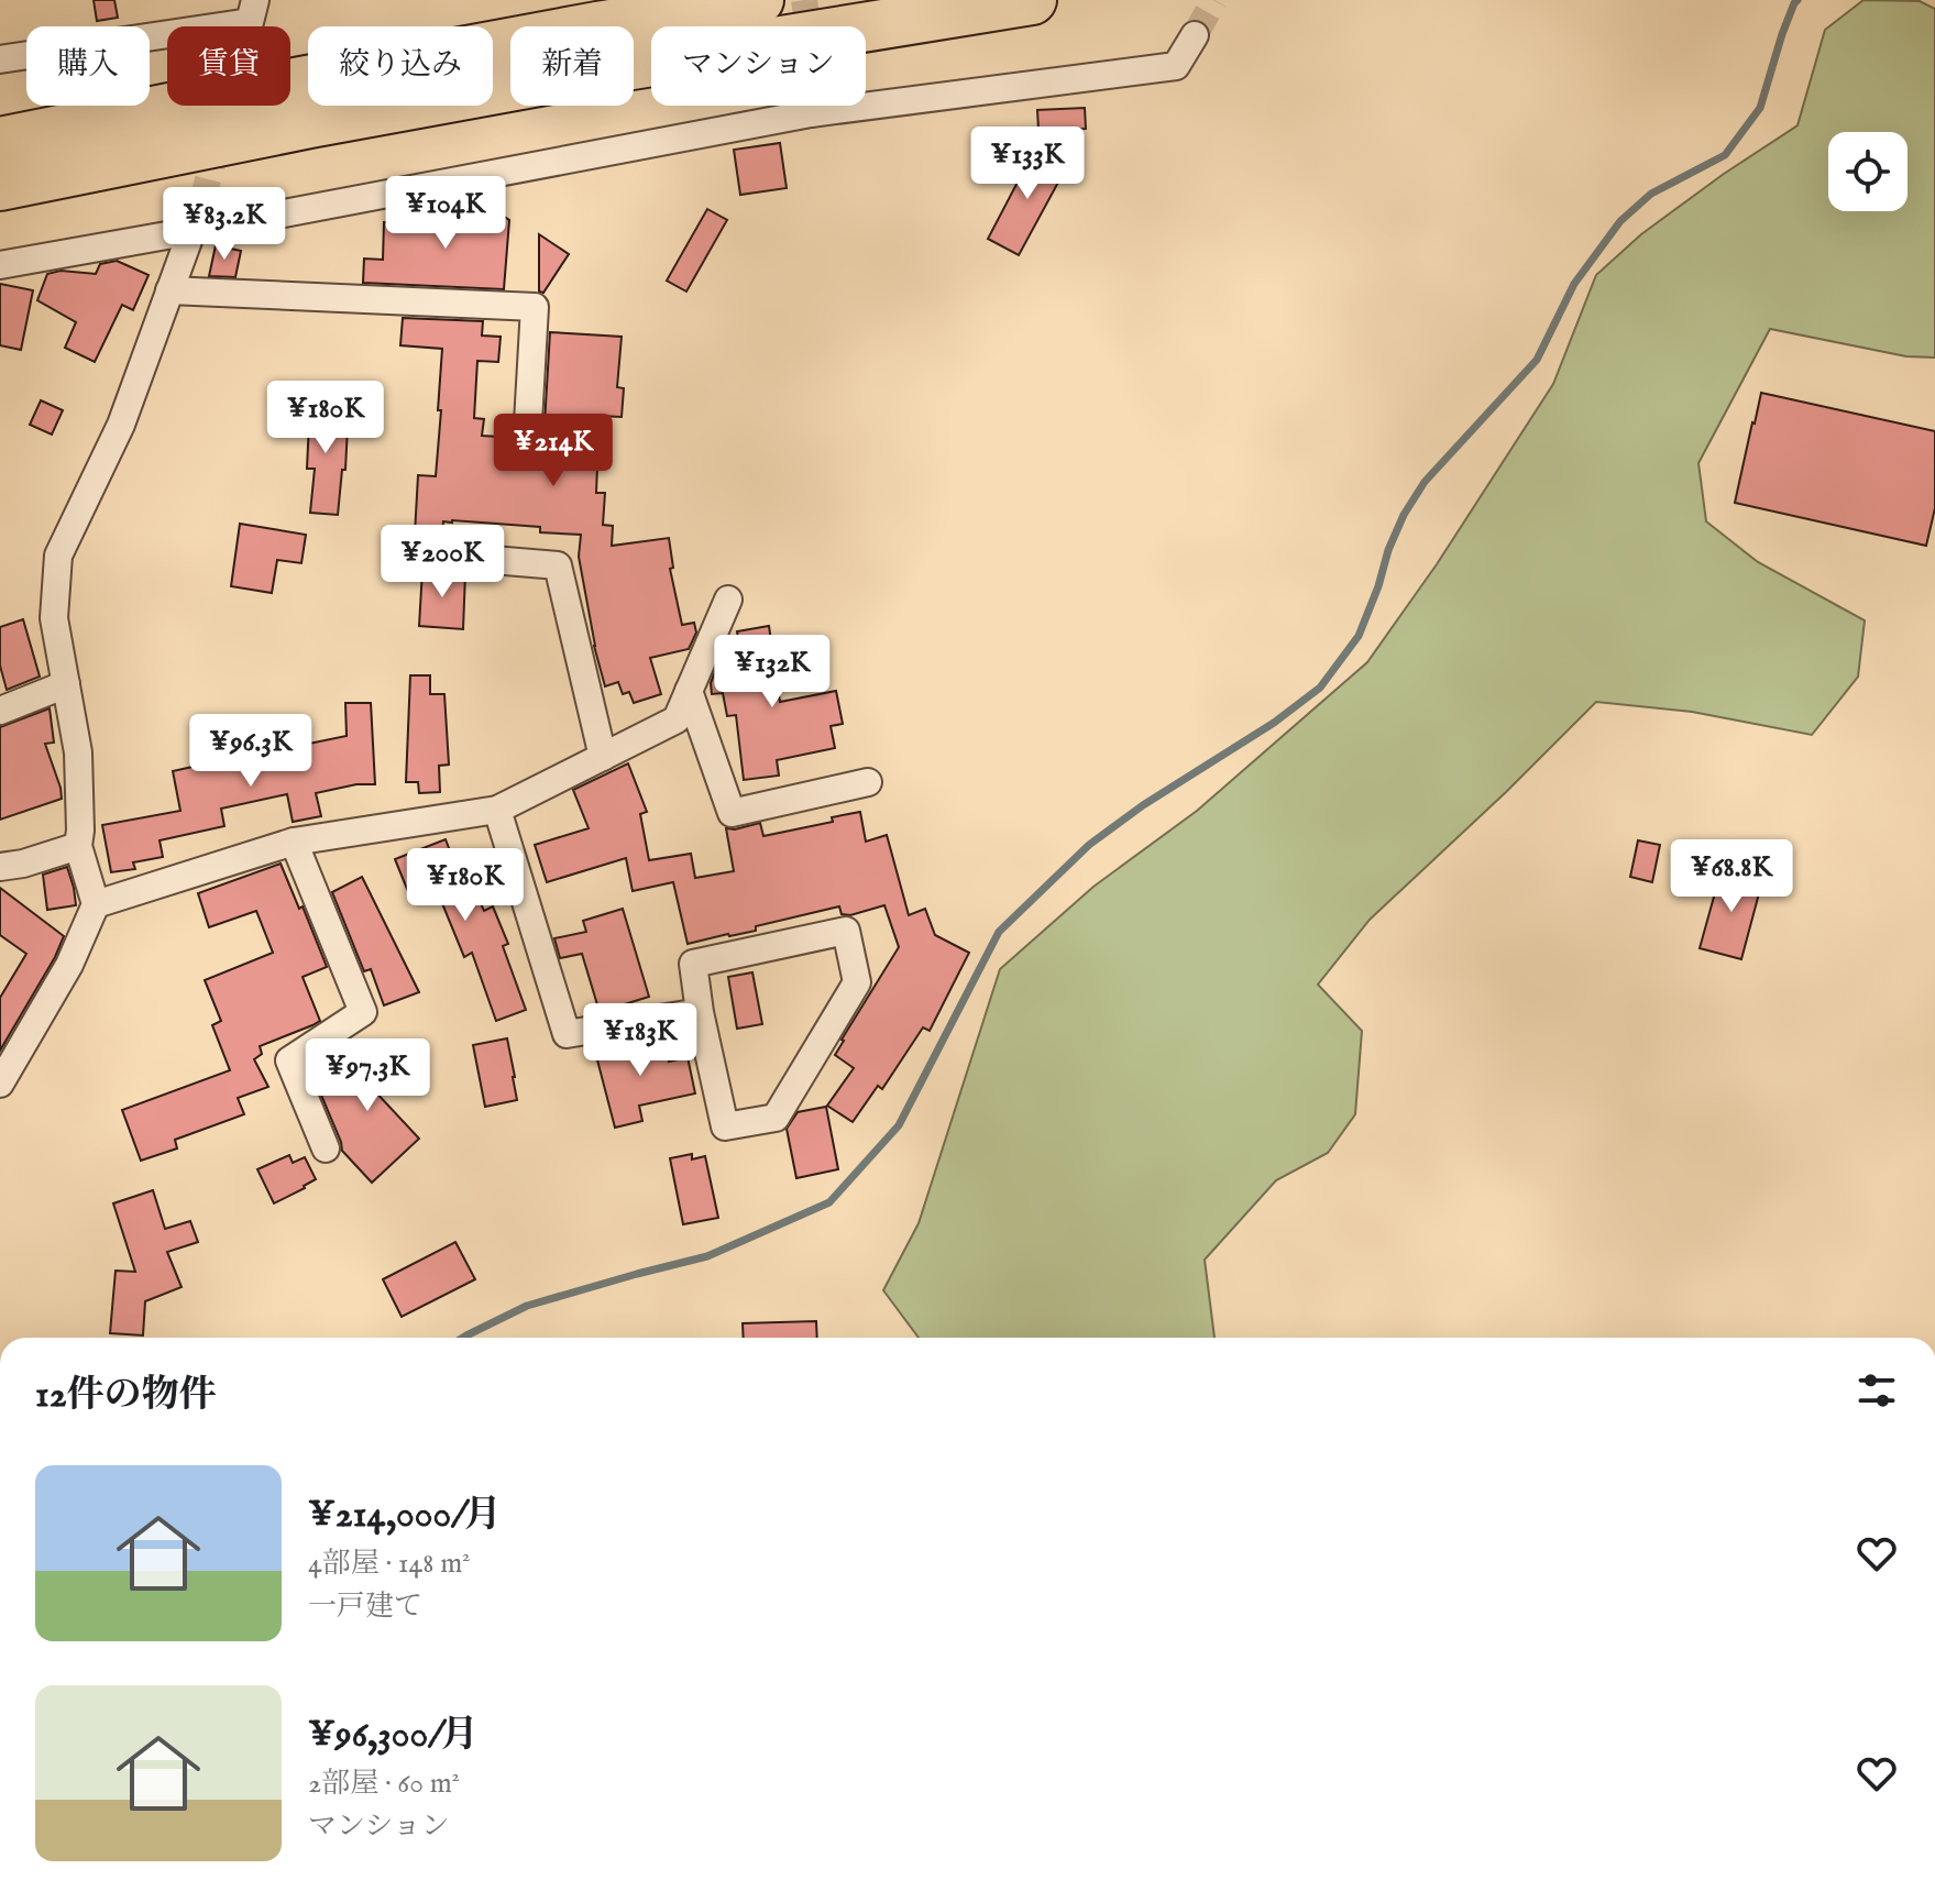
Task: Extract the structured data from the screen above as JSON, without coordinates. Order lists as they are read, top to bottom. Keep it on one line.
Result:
{"page":{"chip":["購入","賃貸","絞り込み","新着","マンション"],"price":["¥133K","¥104K","¥83.2K","¥180K","¥214K","¥200K","¥132K","¥96.3K","¥68.8K","¥180K","¥183K","¥97.3K"],"heading":"12件の物件","list":[{"name":"¥214,000/月","note":"4部屋 · 148 m² · 一戸建て"},{"name":"¥96,300/月","note":"2部屋 · 60 m² · マンション"}]}}
